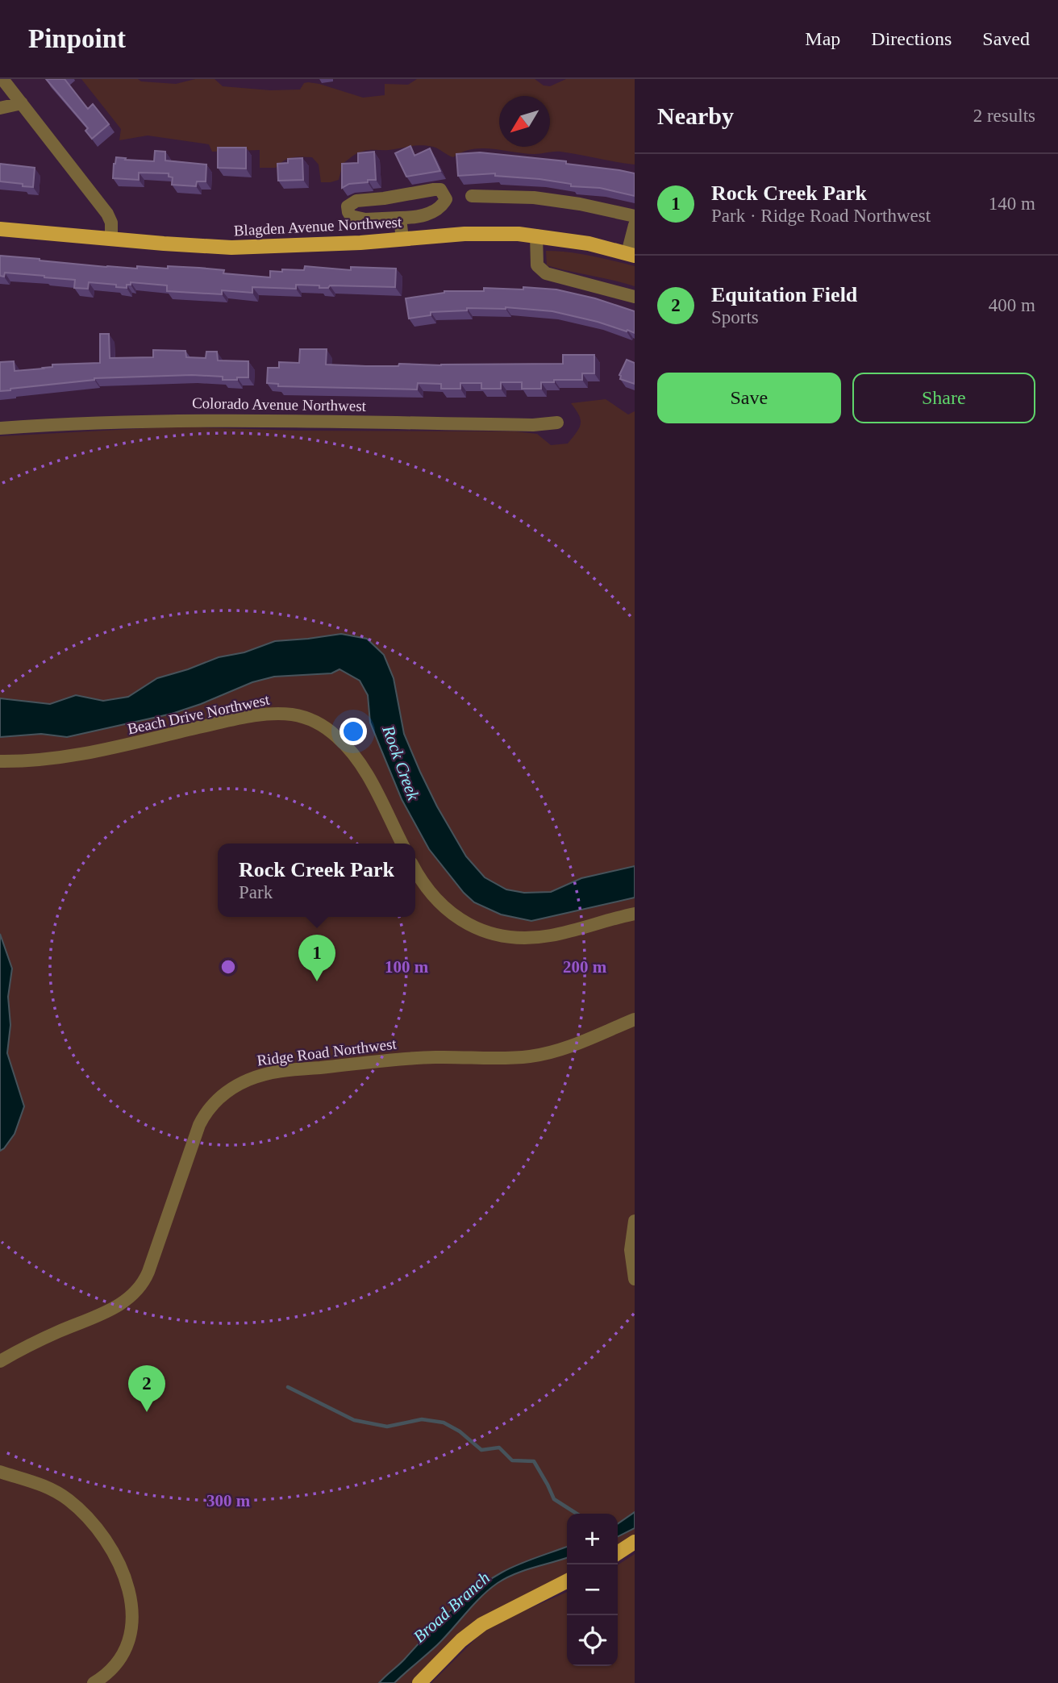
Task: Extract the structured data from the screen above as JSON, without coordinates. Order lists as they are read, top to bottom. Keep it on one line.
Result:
{"streets":{"main road":["Blagden Avenue Northwest"],"street":["Colorado Avenue Northwest","Beach Drive Northwest","Ridge Road Northwest"]},"water":["Rock Creek","Broad Branch"],"north":"bottom left","page":{"header":"Pinpoint","nav":["Map","Directions","Saved"],"heading":["Nearby","2 results"],"list":[{"mark":"1","name":"Rock Creek Park","note":"Park · Ridge Road Northwest","value":"140 m"},{"mark":"2","name":"Equitation Field","note":"Sports","value":"400 m"}],"buttons":["Save","Share"],"popup":["Rock Creek Park","Park"],"pins":["1","2"],"map_buttons":["+","−"]},"rings":["100 m","200 m","300 m"]}
